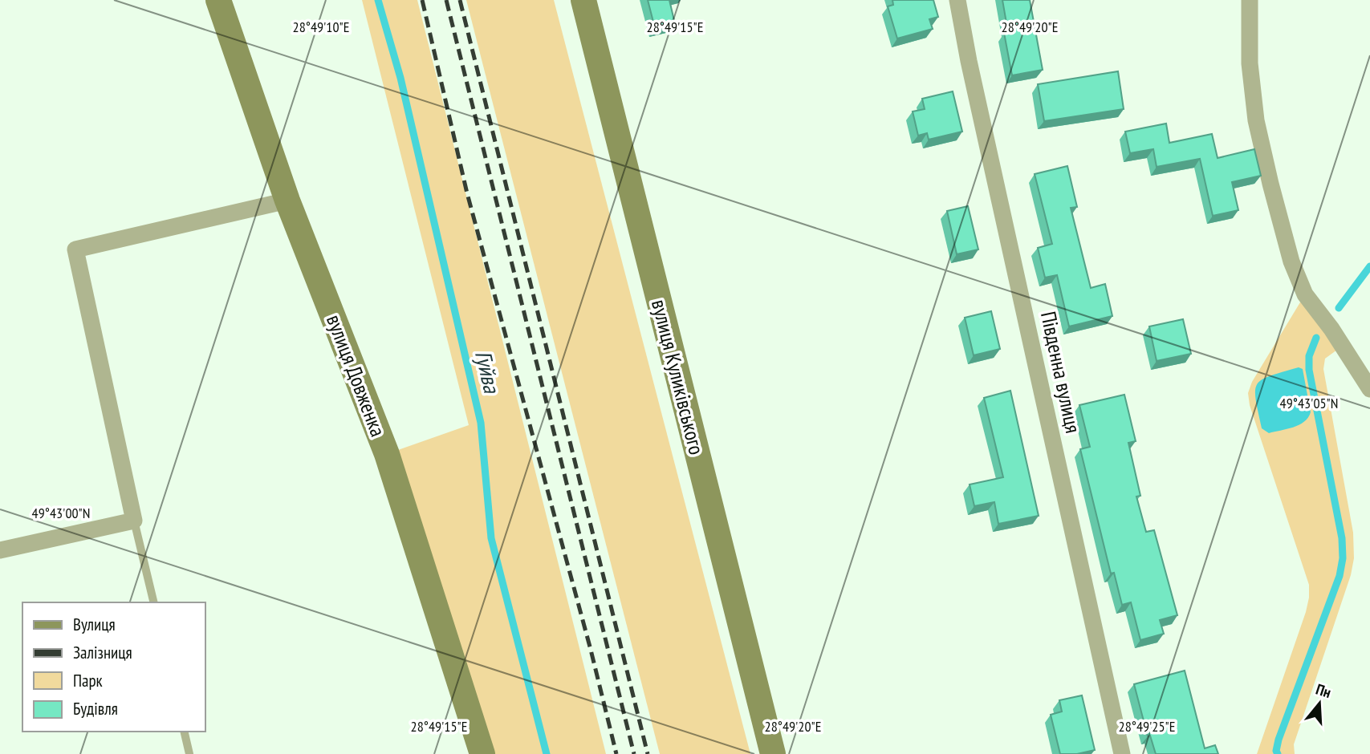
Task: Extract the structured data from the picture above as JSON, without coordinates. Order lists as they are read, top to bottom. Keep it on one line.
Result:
{"streets":{"street":["Південна вулиця","вулиця Довженка","вулиця Куликівського"]},"water":["Гуйва"],"legend":["Вулиця","Залізниця","Парк","Будівля"],"north":"top","coordinates":["28°49'10\"E","28°49'15\"E","28°49'20\"E","49°43'05\"N","49°43'00\"N","28°49'25\"E"]}
